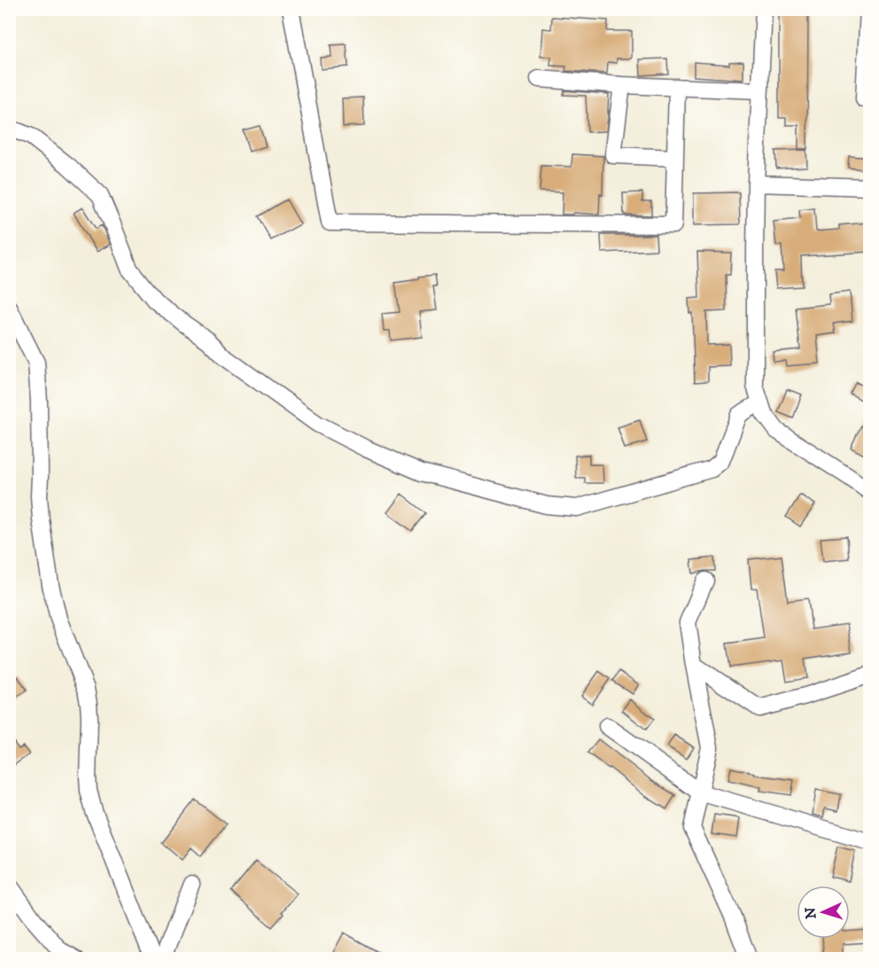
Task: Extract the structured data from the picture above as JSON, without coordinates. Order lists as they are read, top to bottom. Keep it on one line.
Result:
{"north":"left"}
